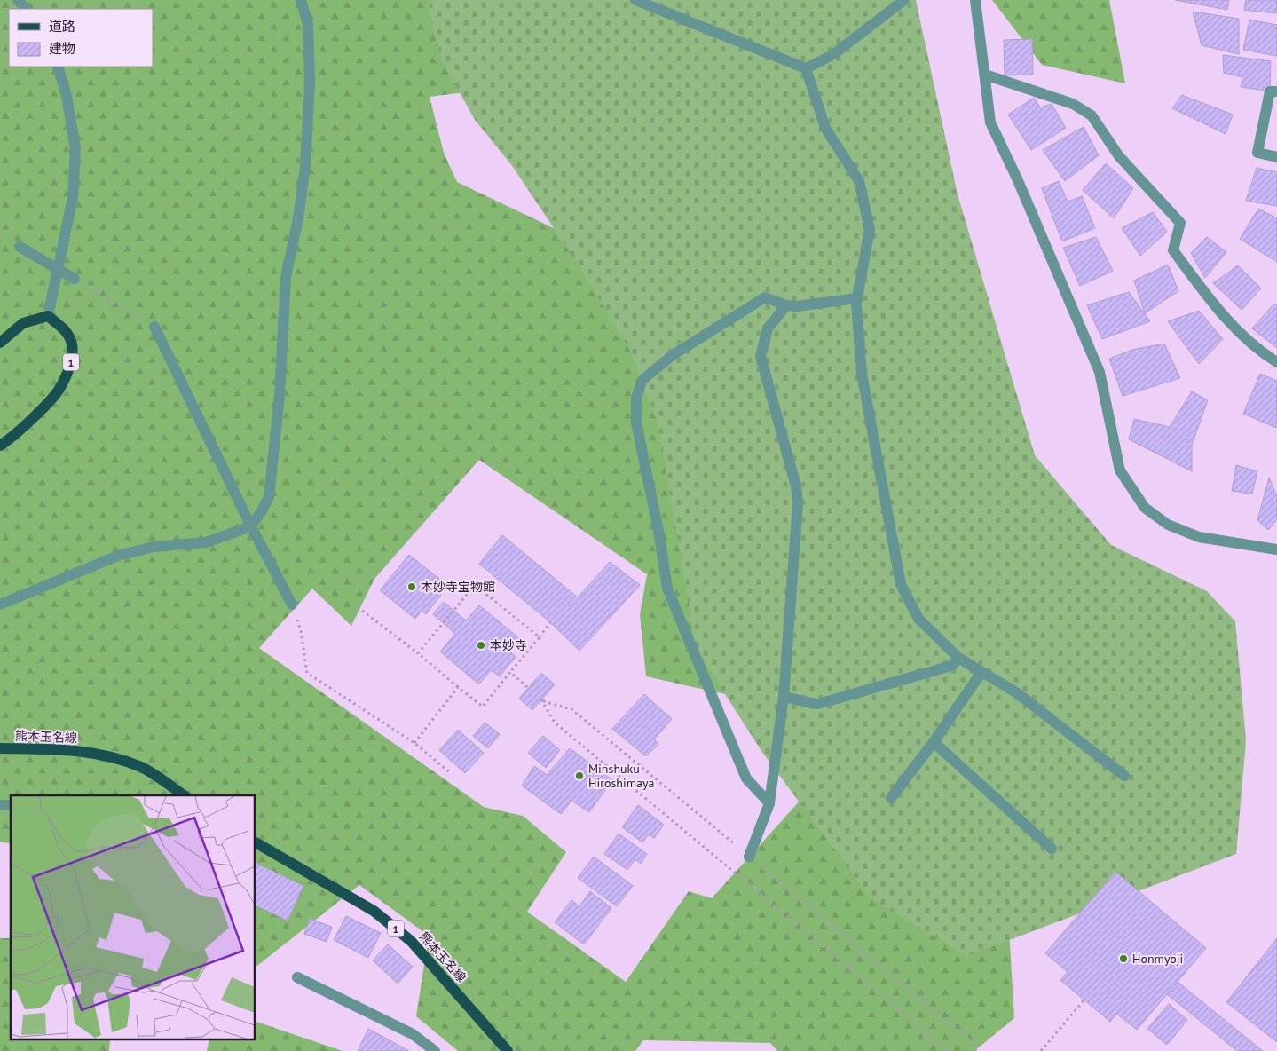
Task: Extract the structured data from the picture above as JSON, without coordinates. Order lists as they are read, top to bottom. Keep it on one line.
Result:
{"streets":{"main road":["1","熊本玉名線"]},"places":["本妙寺宝物館","本妙寺","Minshuku Hiroshimaya","Honmyoji"],"legend":["道路","建物"]}
